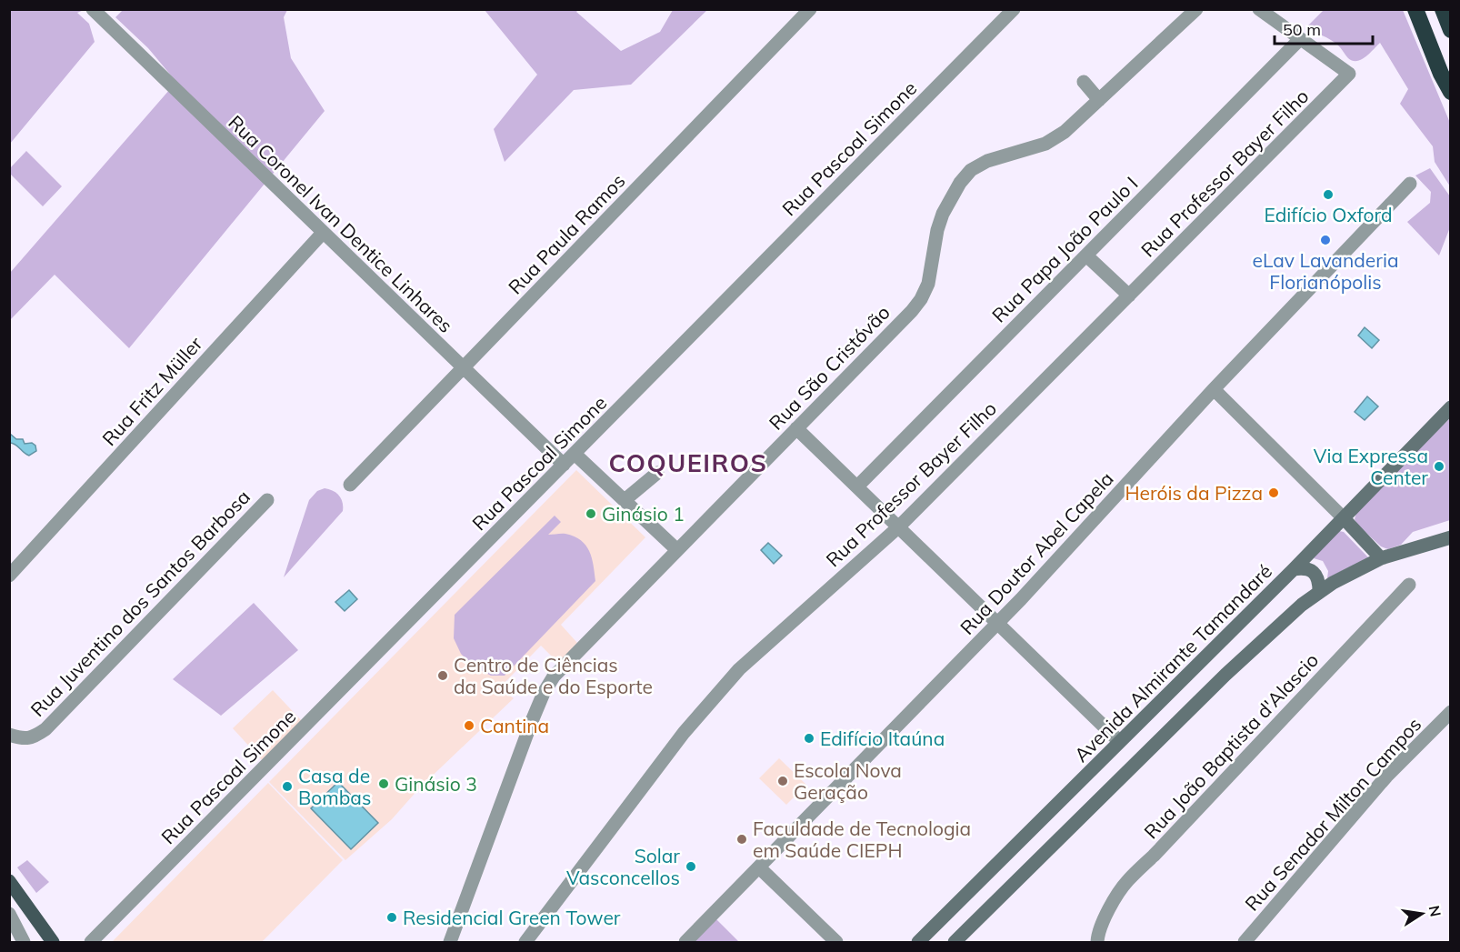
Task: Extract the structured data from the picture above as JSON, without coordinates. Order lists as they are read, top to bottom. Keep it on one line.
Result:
{"streets":{"main road":["Avenida Almirante Tamandaré"],"street":["Rua Pascoal Simone","Rua Professor Bayer Filho","Rua Coronel Ivan Dentice Linhares","Rua Paula Ramos","Rua Papa João Paulo I","Rua São Cristóvão","Rua Fritz Müller","Rua Doutor Abel Capela","Rua Juventino dos Santos Barbosa","Rua João Baptista d'Alascio","Rua Senador Milton Campos"]},"crossings":[["Rua Pascoal Simone","Rua Coronel Ivan Dentice Linhares"],["Rua Professor Bayer Filho","Rua Papa João Paulo I"],["Rua Coronel Ivan Dentice Linhares","Rua Paula Ramos"],["Rua Coronel Ivan Dentice Linhares","Rua Fritz Müller"]],"districts":["COQUEIROS"],"places":["Edifício Oxford","eLav Lavanderia Florianópolis","Via Expressa Center","Heróis da Pizza","Ginásio 1","Centro de Ciências da Saúde e do Esporte","Cantina","Edifício Itaúna","Escola Nova Geração","Ginásio 3","Casa de Bombas","Faculdade de Tecnologia em Saúde CIEPH","Solar Vasconcellos","Residencial Green Tower"],"scale_bar":"50 m","north":"right"}
